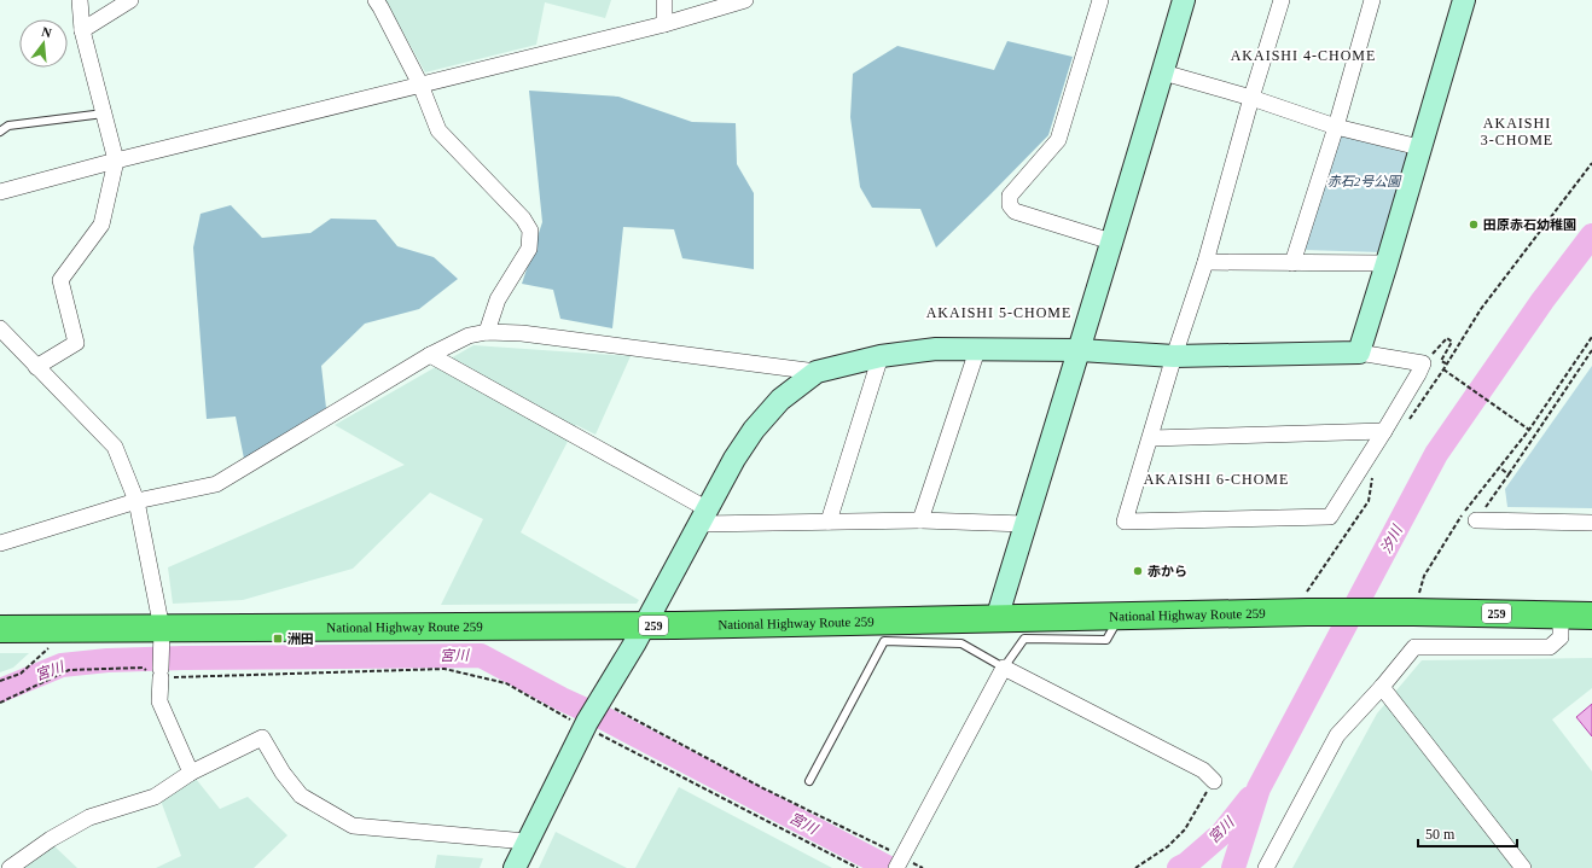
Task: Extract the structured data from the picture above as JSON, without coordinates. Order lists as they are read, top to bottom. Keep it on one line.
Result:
{"streets":{"highway":["259","National Highway Route 259"]},"districts":["AKAISHI 4-CHOME","AKAISHI 3-CHOME","AKAISHI 5-CHOME","AKAISHI 6-CHOME"],"water":["汐川","宮川"],"parks":["赤石2号公園"],"places":{"other":["田原赤石幼稚園","赤から"],"transit":["洲田"]},"scale_bar":"50 m","north":"top"}
